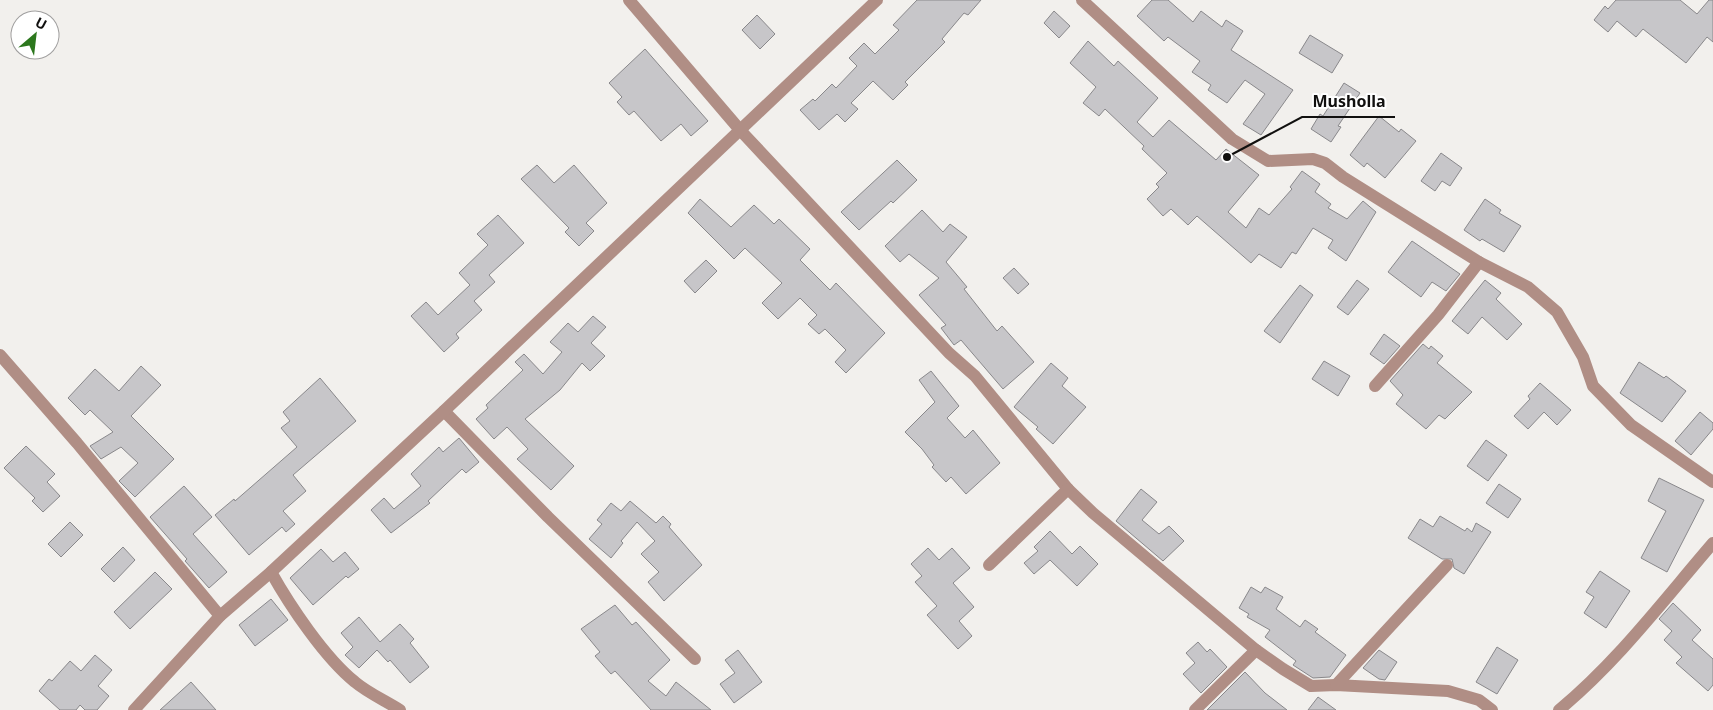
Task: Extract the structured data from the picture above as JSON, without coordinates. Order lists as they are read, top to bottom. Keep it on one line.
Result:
{"places":["Musholla"],"north":"top right"}
